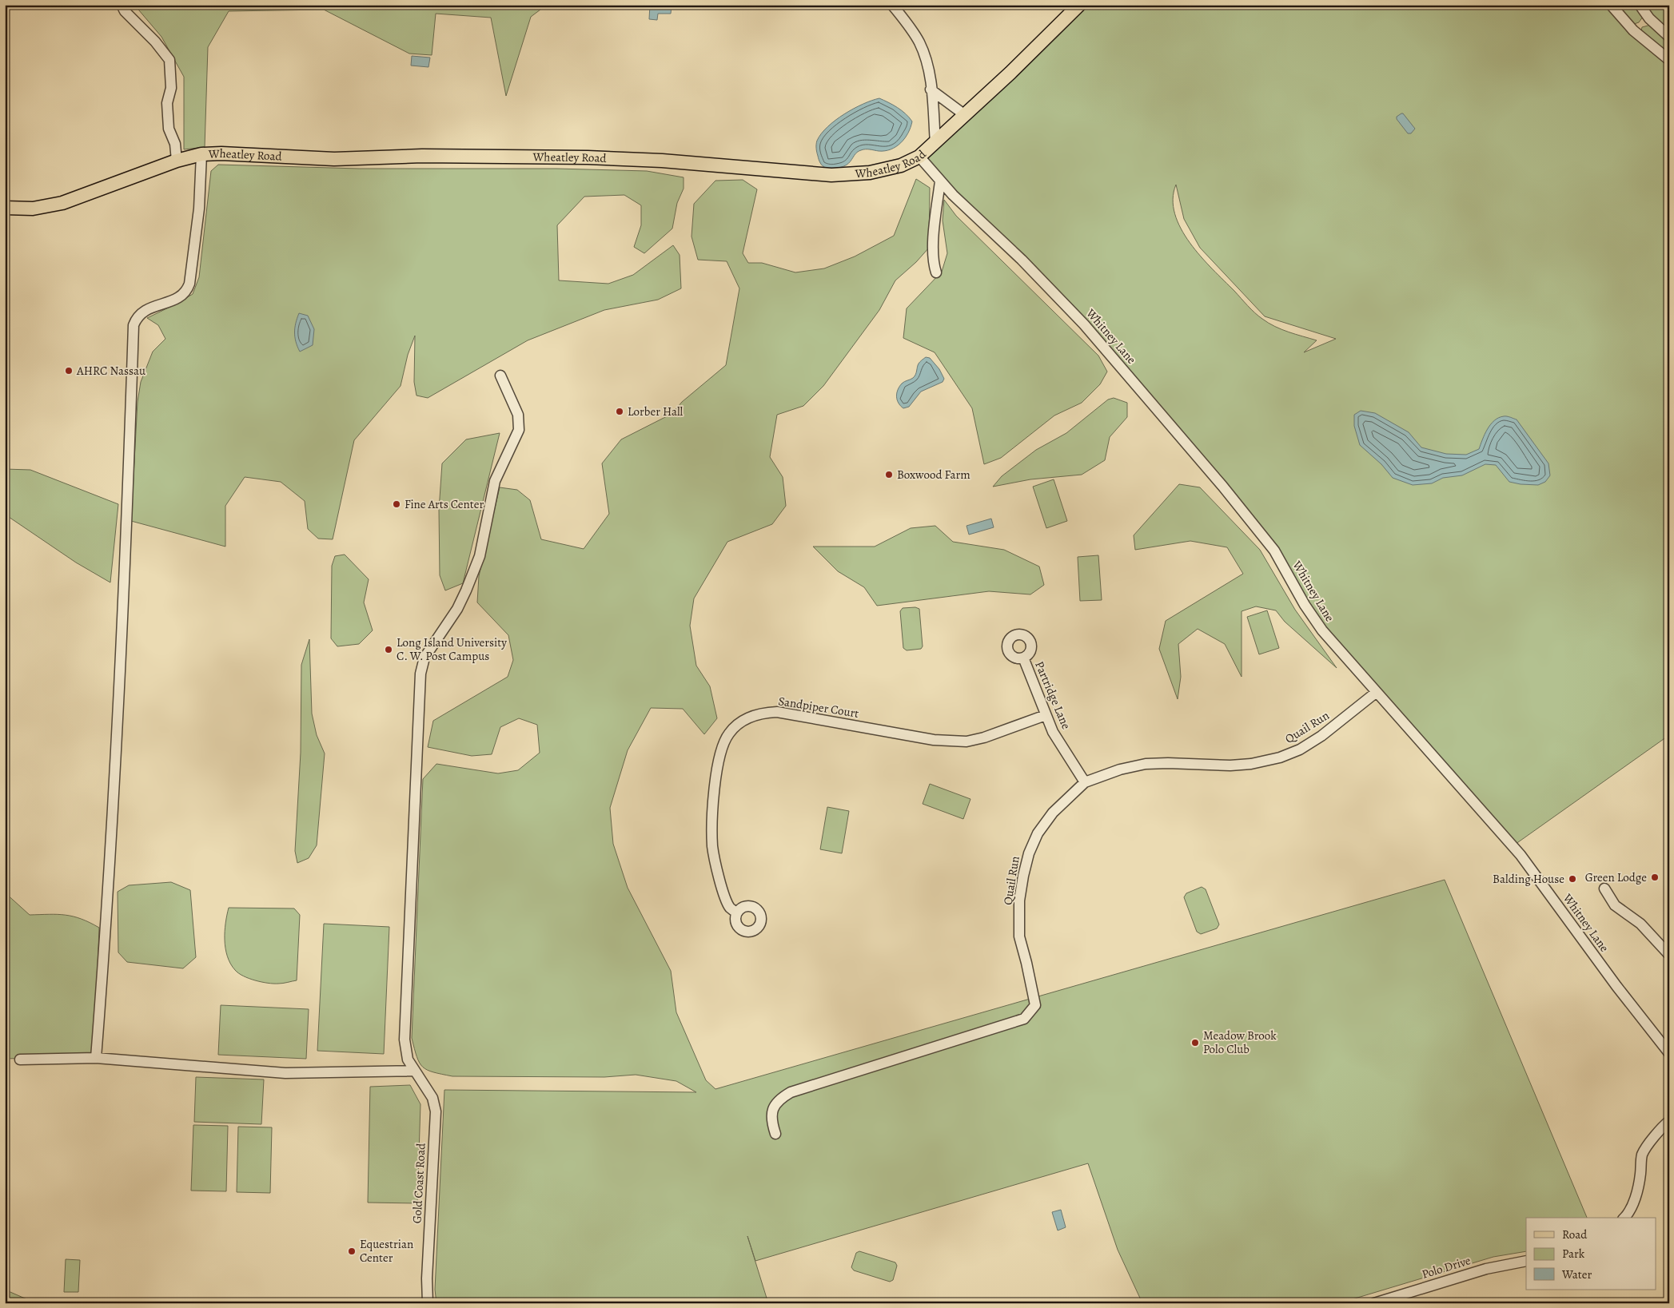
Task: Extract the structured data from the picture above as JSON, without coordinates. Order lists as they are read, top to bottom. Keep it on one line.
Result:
{"streets":{"main road":["Wheatley Road"],"street":["Whitney Lane","Partridge Lane","Sandpiper Court","Quail Run","Gold Coast Road","Polo Drive"]},"crossings":[["Wheatley Road","Whitney Lane"],["Whitney Lane","Quail Run"],["Partridge Lane","Sandpiper Court"],["Partridge Lane","Quail Run"]],"places":["AHRC Nassau","Lorber Hall","Boxwood Farm","Fine Arts Center","Long Island University C. W. Post Campus","Green Lodge","Balding House","Meadow Brook Polo Club","Equestrian Center"],"legend":["Road","Park","Water"]}
